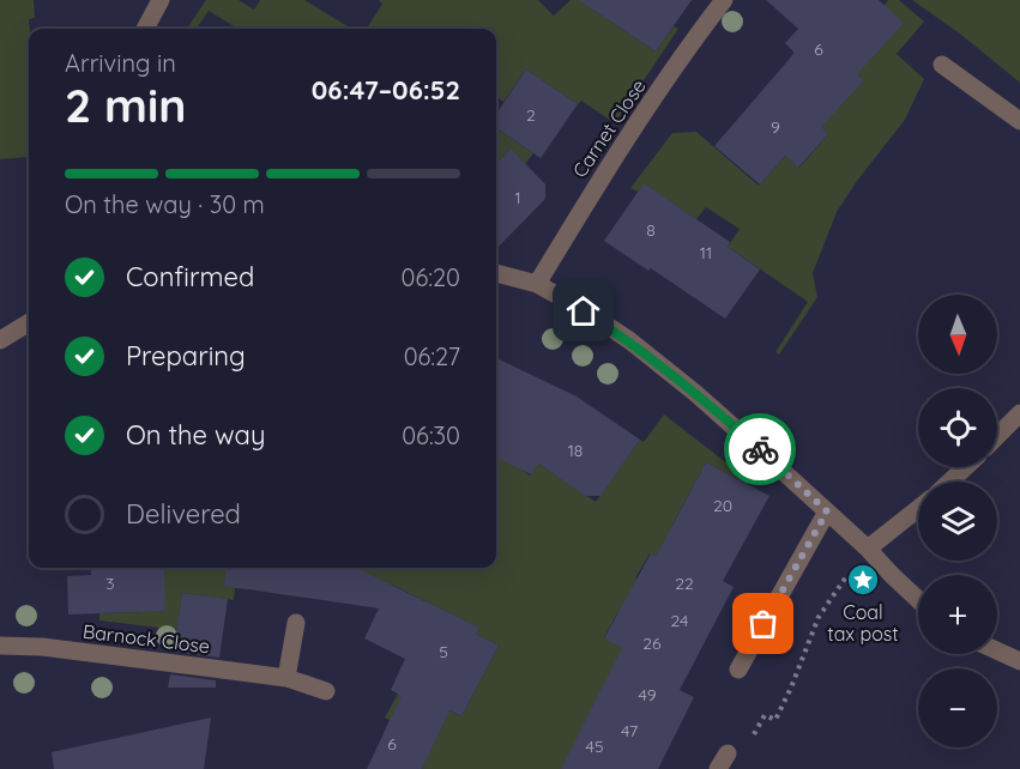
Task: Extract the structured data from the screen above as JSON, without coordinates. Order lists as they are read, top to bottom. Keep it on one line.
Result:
{"streets":{"street":["Carnet Close","Barnock Close"]},"places":{"place":["Coal tax post"]},"house_numbers":["6","2","9","1","8","11","18","20","3","22","24","26","5","49","47","6","45"],"north":"bottom","page":{"heading":["2 min","Arriving in","06:47–06:52"],"bar":"On the way · 30 m","list":[["Confirmed","06:20"],["Preparing","06:27"],["On the way","06:30"],"Delivered"],"map_buttons":["+","−"]}}
